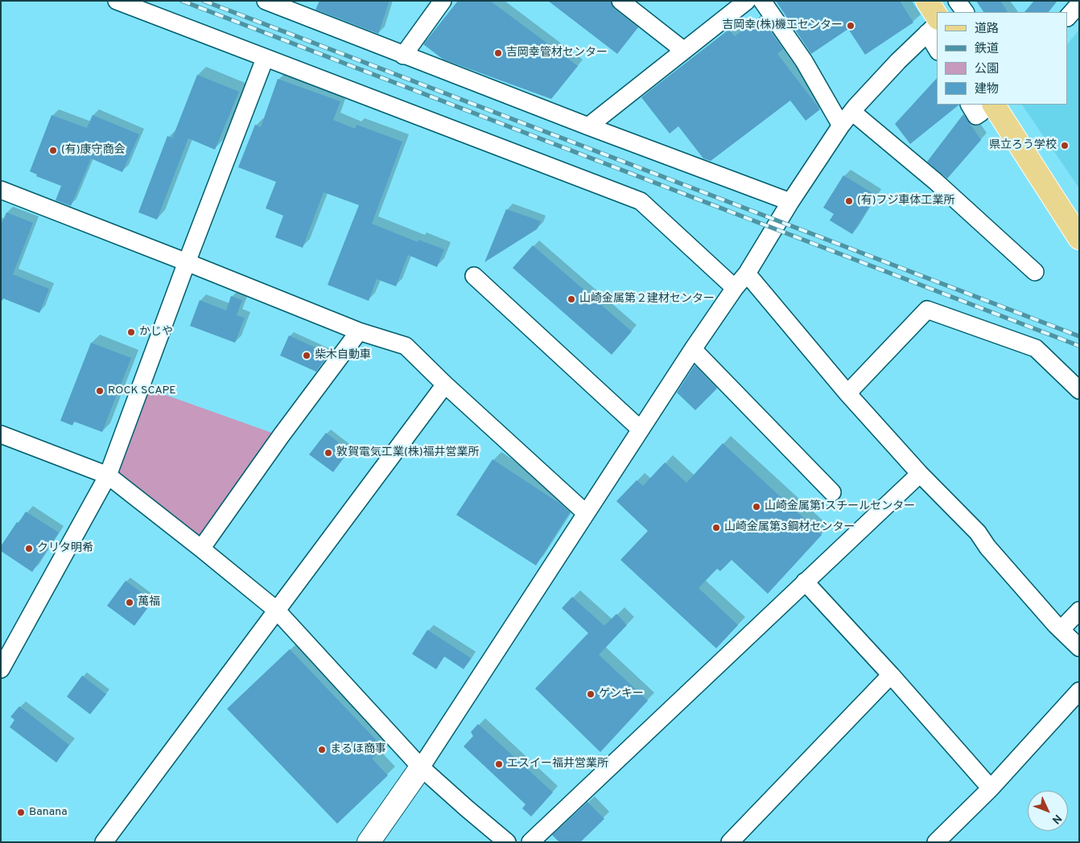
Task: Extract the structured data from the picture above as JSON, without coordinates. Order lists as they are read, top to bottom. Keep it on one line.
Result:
{"places":["吉岡幸(株)機工センター","吉岡幸管材センター","県立ろう学校","(有)康守商会","(有)フジ車体工業所","山崎金属第２建材センター","かじや","柴木自動車","ROCK SCAPE","敦賀電気工業(株)福井営業所","山崎金属第1スチールセンター","山崎金属第3鋼材センター","クリタ明希","萬福","ゲンキー","まるほ商事","エスイー福井営業所","Banana"],"legend":["道路","鉄道","公園","建物"],"north":"bottom right"}
